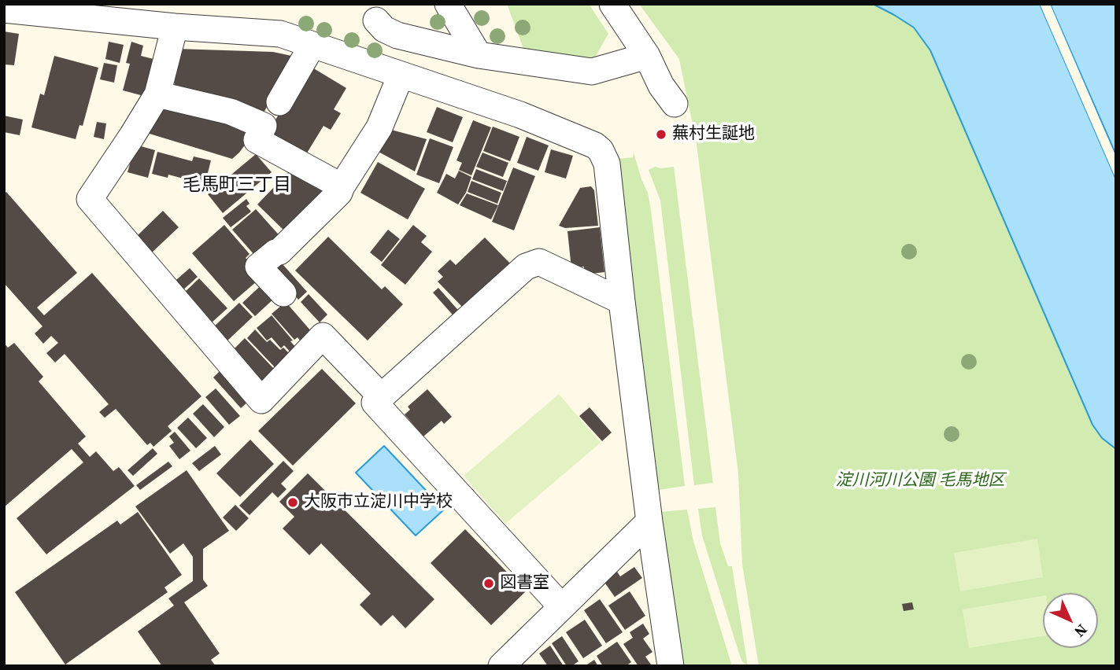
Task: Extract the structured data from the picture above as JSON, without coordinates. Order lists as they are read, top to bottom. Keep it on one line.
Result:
{"districts":["毛馬町三丁目"],"parks":["淀川河川公園 毛馬地区"],"places":["蕪村生誕地","大阪市立淀川中学校","図書室"],"north":"bottom right"}
